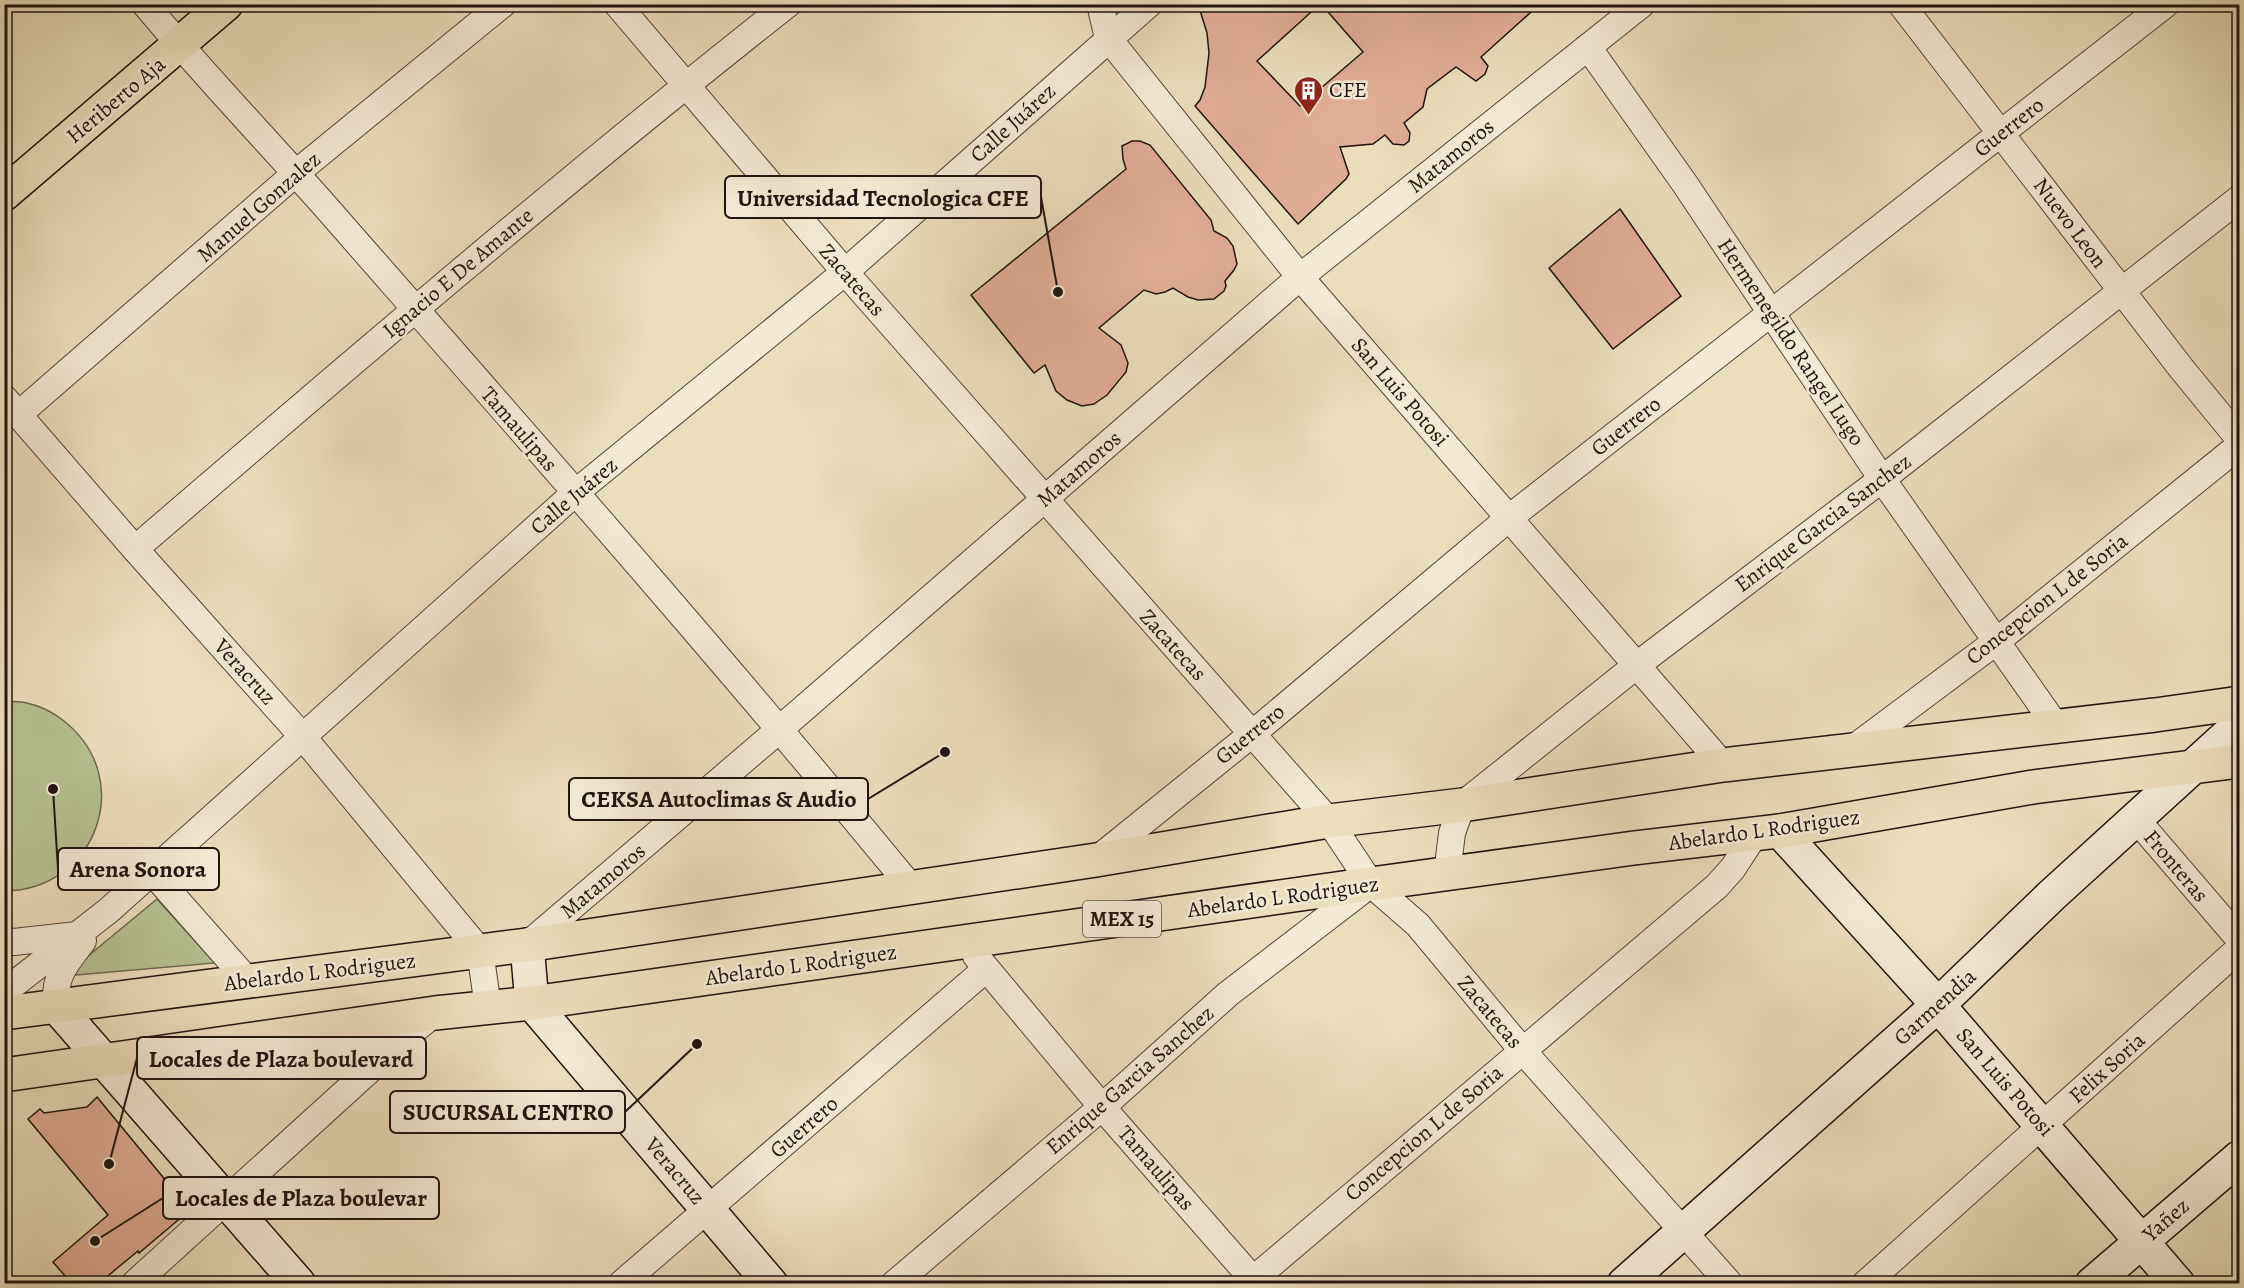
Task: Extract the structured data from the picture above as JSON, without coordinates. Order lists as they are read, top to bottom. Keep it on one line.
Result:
{"streets":{"main road":["Heriberto Aja","Abelardo L Rodriguez","MEX 15"],"street":["Calle Juárez","Guerrero","Matamoros","Manuel Gonzalez","Nuevo Leon","Ignacio E De Amante","Zacatecas","Hermenegildo Rangel Lugo","San Luis Potosi","Tamaulipas","Enrique Garcia Sanchez","Concepcion L de Soria","Veracruz","Fronteras","Garmendia","Felix Soria","Yañez"]},"crossings":[["Heriberto Aja","Tamaulipas"],["Calle Juárez","Zacatecas"],["Calle Juárez","San Luis Potosi"],["Calle Juárez","Tamaulipas"],["Calle Juárez","Veracruz"],["Guerrero","Nuevo Leon"],["Guerrero","Zacatecas"],["Guerrero","Hermenegildo Rangel Lugo"],["Guerrero","San Luis Potosi"],["Guerrero","Tamaulipas"],["Guerrero","Veracruz"],["Guerrero","Abelardo L Rodriguez"],["Matamoros","Zacatecas"],["Matamoros","Hermenegildo Rangel Lugo"],["Matamoros","San Luis Potosi"],["Matamoros","Tamaulipas"],["Matamoros","Abelardo L Rodriguez"],["Manuel Gonzalez","Tamaulipas"],["Manuel Gonzalez","Veracruz"],["Nuevo Leon","Enrique Garcia Sanchez"],["Ignacio E De Amante","Zacatecas"],["Ignacio E De Amante","Tamaulipas"],["Ignacio E De Amante","Veracruz"],["Zacatecas","Enrique Garcia Sanchez"],["Zacatecas","Concepcion L de Soria"],["Zacatecas","Abelardo L Rodriguez"],["Zacatecas","Garmendia"],["Hermenegildo Rangel Lugo","Enrique Garcia Sanchez"],["Hermenegildo Rangel Lugo","Concepcion L de Soria"],["Hermenegildo Rangel Lugo","Abelardo L Rodriguez"],["San Luis Potosi","Enrique Garcia Sanchez"],["San Luis Potosi","Concepcion L de Soria"],["San Luis Potosi","Abelardo L Rodriguez"],["San Luis Potosi","Garmendia"],["San Luis Potosi","Felix Soria"],["San Luis Potosi","Yañez"],["Tamaulipas","Enrique Garcia Sanchez"],["Tamaulipas","Concepcion L de Soria"],["Tamaulipas","Abelardo L Rodriguez"],["Enrique Garcia Sanchez","Abelardo L Rodriguez"],["Concepcion L de Soria","Abelardo L Rodriguez"],["Veracruz","Abelardo L Rodriguez"],["Abelardo L Rodriguez","Garmendia"],["Fronteras","Garmendia"]],"places":{"building":["CFE"],"other":["Universidad Tecnologica CFE","CEKSA Autoclimas & Audio","Arena Sonora","SUCURSAL CENTRO","Locales de Plaza boulevard","Locales de Plaza boulevar"]}}
